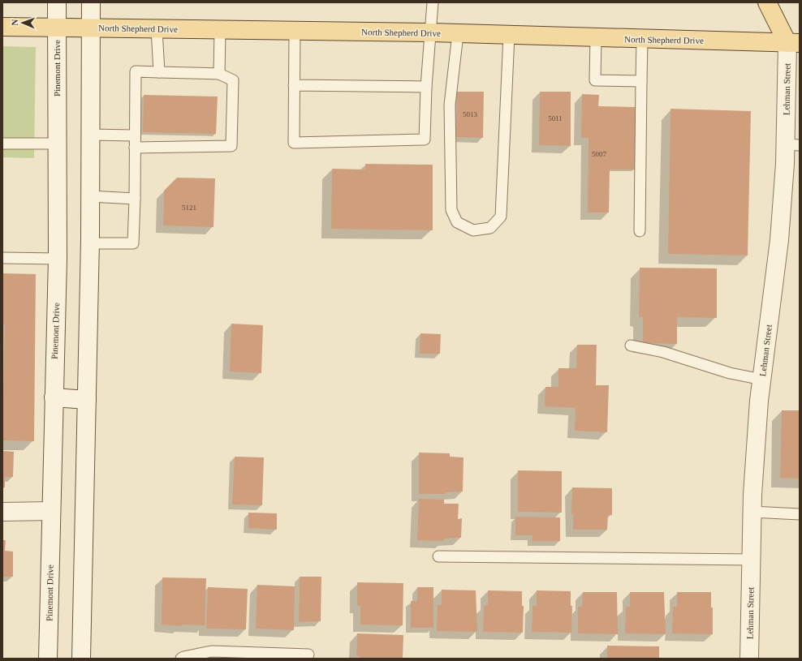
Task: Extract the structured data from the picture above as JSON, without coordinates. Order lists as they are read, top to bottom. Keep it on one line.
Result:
{"streets":{"main road":["North Shepherd Drive","Pinemont Drive","Lehman Street"]},"crossings":[["North Shepherd Drive","Pinemont Drive"],["North Shepherd Drive","Lehman Street"]],"house_numbers":["5013","5011","5007","5121"],"north":"left"}
